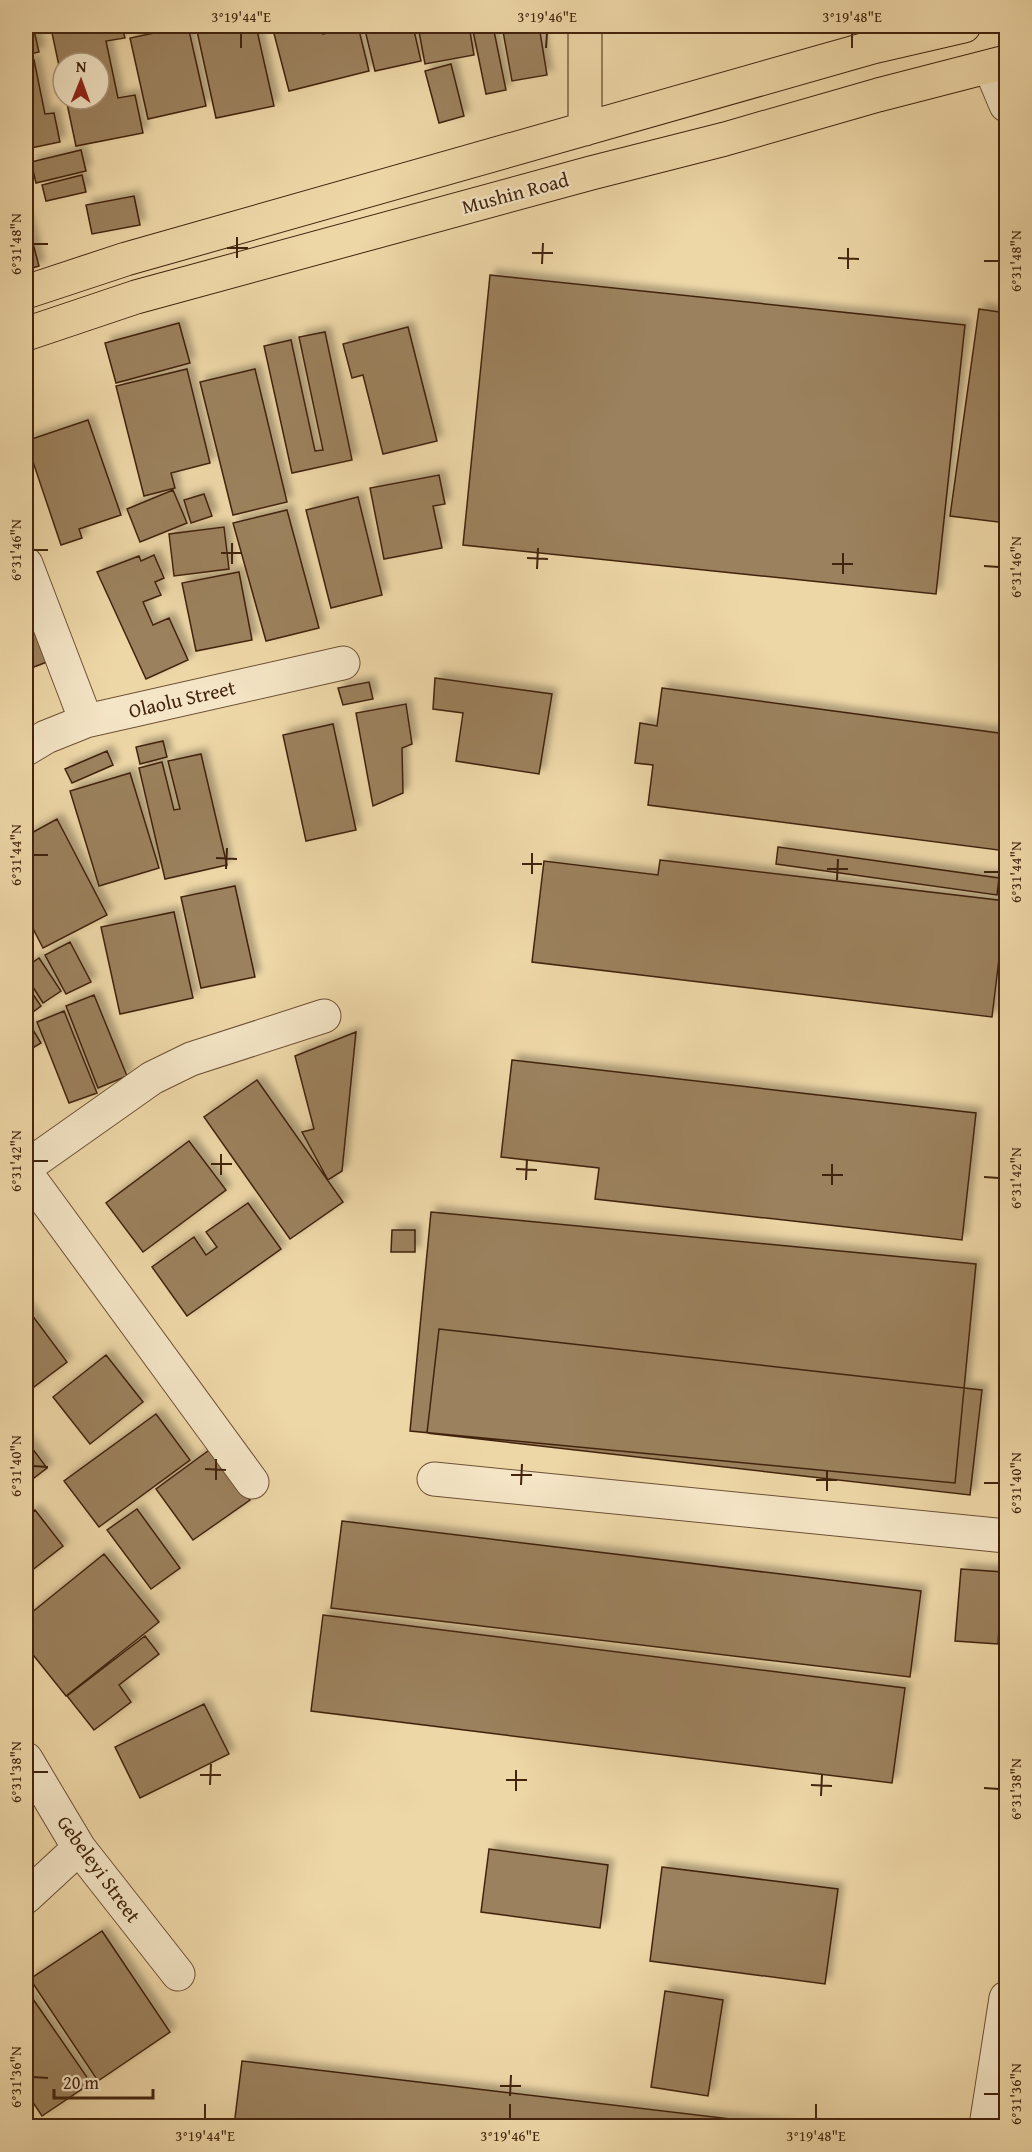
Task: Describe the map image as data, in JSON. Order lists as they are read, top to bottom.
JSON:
{
  "streets": {
    "main road": ["Mushin Road"],
    "street": ["Olaolu Street", "Gebeleyi Street"]
  },
  "scale_bar": "20 m",
  "north": "top",
  "coordinates": [
    "3°19'44\"E",
    "3°19'46\"E",
    "3°19'48\"E",
    "6°31'48\"N",
    "6°31'46\"N",
    "6°31'44\"N",
    "6°31'42\"N",
    "6°31'40\"N",
    "6°31'38\"N",
    "6°31'36\"N"
  ]
}
